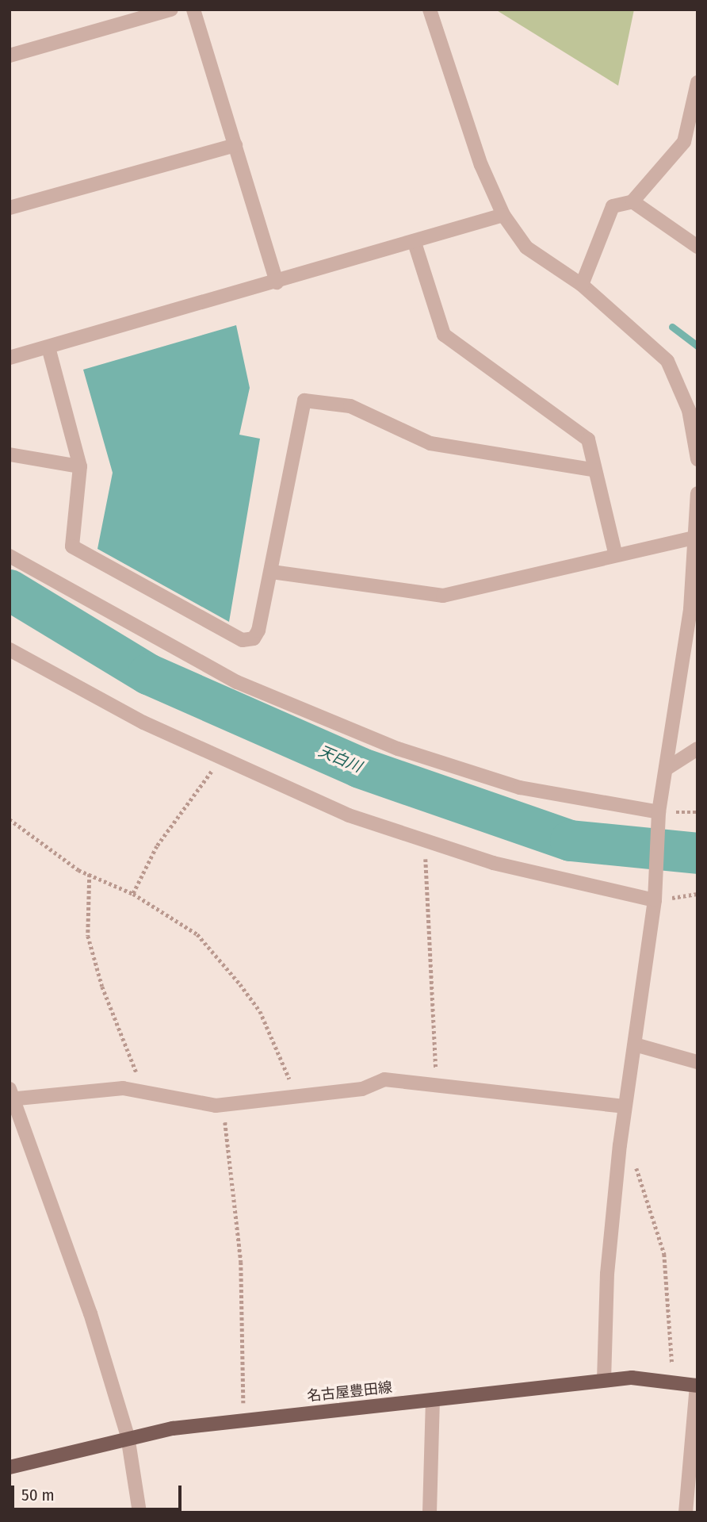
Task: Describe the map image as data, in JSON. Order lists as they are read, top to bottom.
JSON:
{
  "streets": {
    "main road": ["名古屋豊田線"]
  },
  "water": ["天白川"],
  "scale_bar": "50 m"
}
